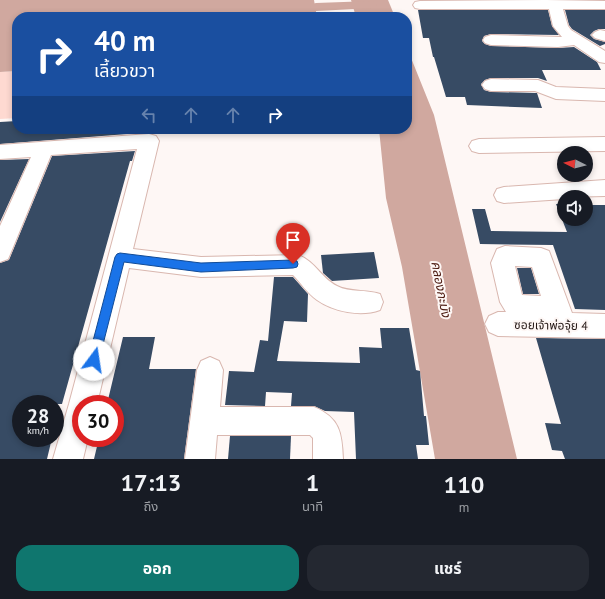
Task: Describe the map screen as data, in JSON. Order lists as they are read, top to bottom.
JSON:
{
  "streets": {
    "street": ["ซอยเจ้าพ่อจุ้ย 4"]
  },
  "water": ["คลองกะมัง"],
  "north": "left",
  "page": {
    "turn": ["40 m", "เลี้ยวขวา"],
    "speed": "28 km/h",
    "limit": "30",
    "eta": [
      "17:13",
      "ถึง",
      "1",
      "นาที",
      "110",
      "m"
    ],
    "buttons": ["ออก", "แชร์"]
  }
}
